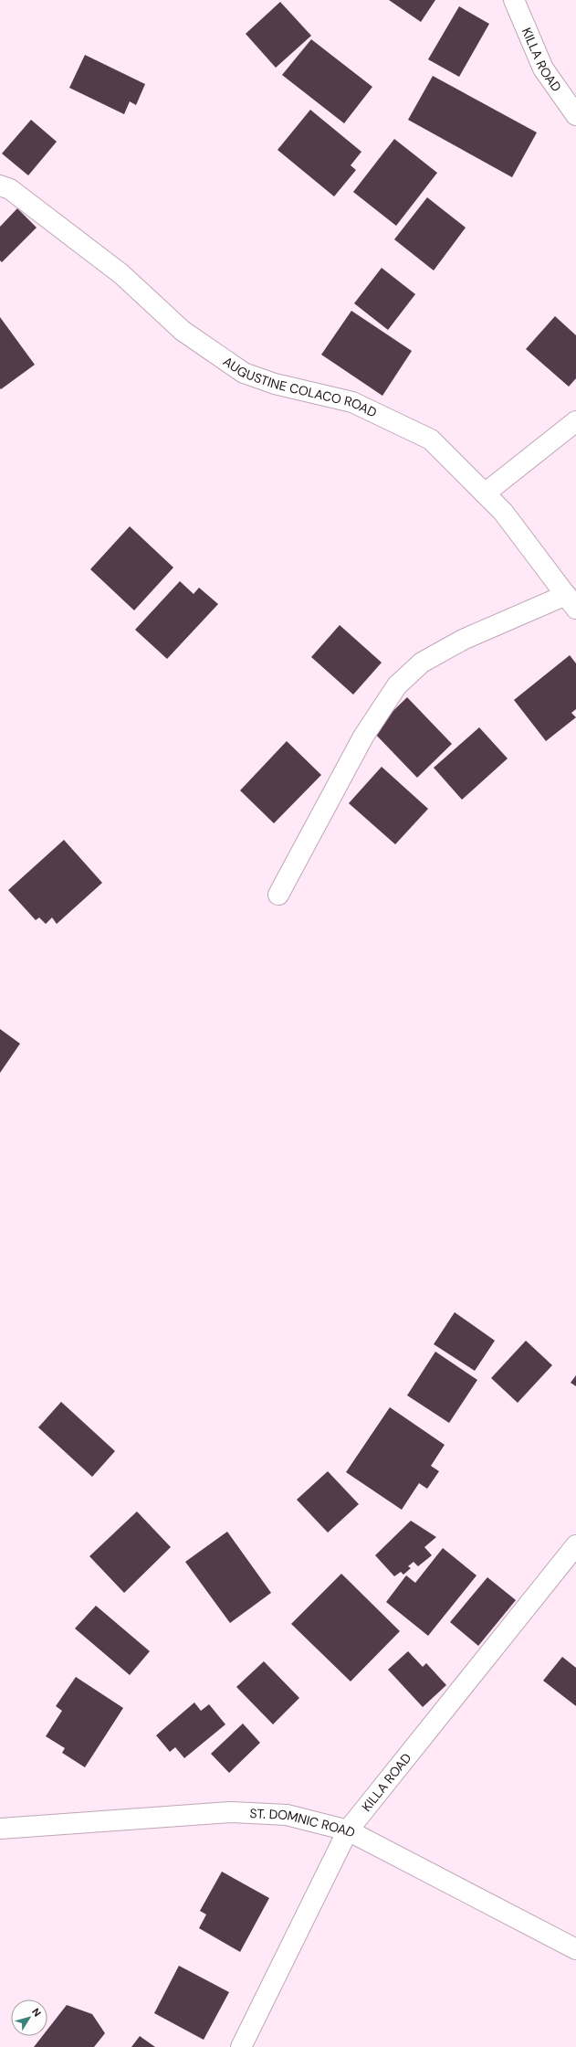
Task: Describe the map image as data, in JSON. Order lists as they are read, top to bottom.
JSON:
{
  "streets": {
    "street": ["KILLA ROAD", "AUGUSTINE COLACO ROAD", "ST. DOMNIC ROAD"]
  },
  "crossings": [
    ["KILLA ROAD", "ST. DOMNIC ROAD"]
  ],
  "north": "top right"
}
